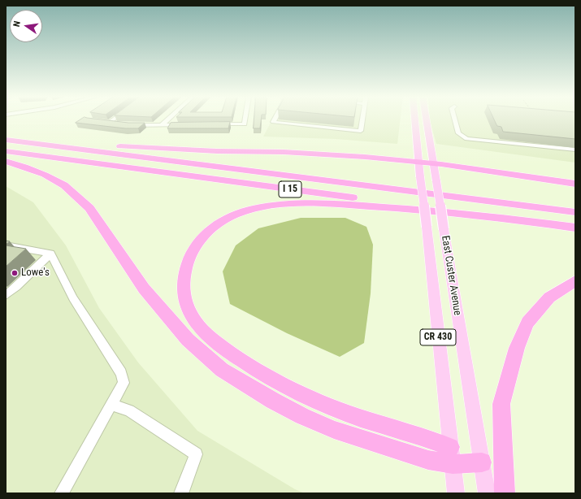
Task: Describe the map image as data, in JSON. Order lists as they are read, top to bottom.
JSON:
{
  "streets": {
    "highway": ["I 15"],
    "main road": ["East Custer Avenue", "CR 430"]
  },
  "places": ["Lowe's"],
  "north": "left"
}
